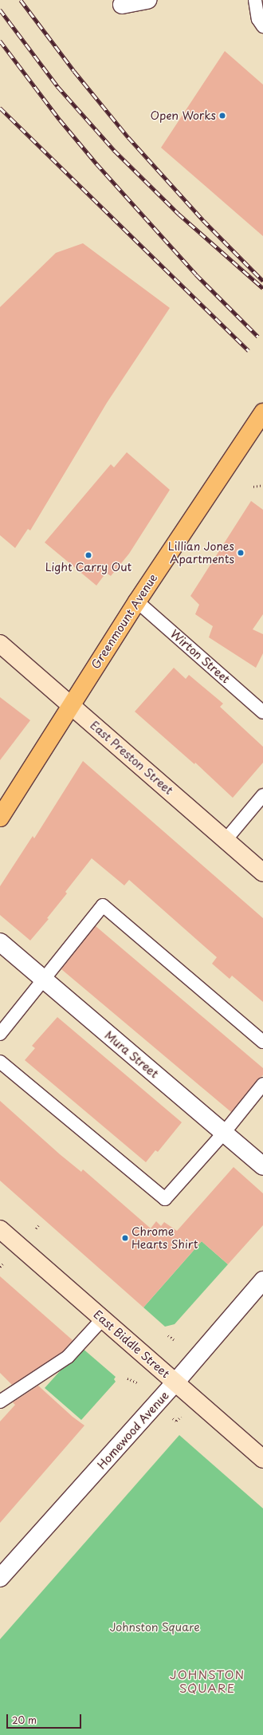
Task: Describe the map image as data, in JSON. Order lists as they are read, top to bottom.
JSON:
{
  "streets": {
    "main road": ["Greenmount Avenue", "East Preston Street", "East Biddle Street"],
    "street": ["Mura Street", "Homewood Avenue"],
    "lane": ["Wirton Street"]
  },
  "crossings": [
    ["Greenmount Avenue", "Wirton Street"],
    ["Greenmount Avenue", "East Preston Street"],
    ["East Biddle Street", "Homewood Avenue"]
  ],
  "districts": ["JOHNSTON SQUARE"],
  "parks": ["Johnston Square"],
  "places": [
    "Open Works",
    "Lillian Jones Apartments",
    "Light Carry Out",
    "Chrome Hearts Shirt"
  ],
  "scale_bar": "20 m"
}
